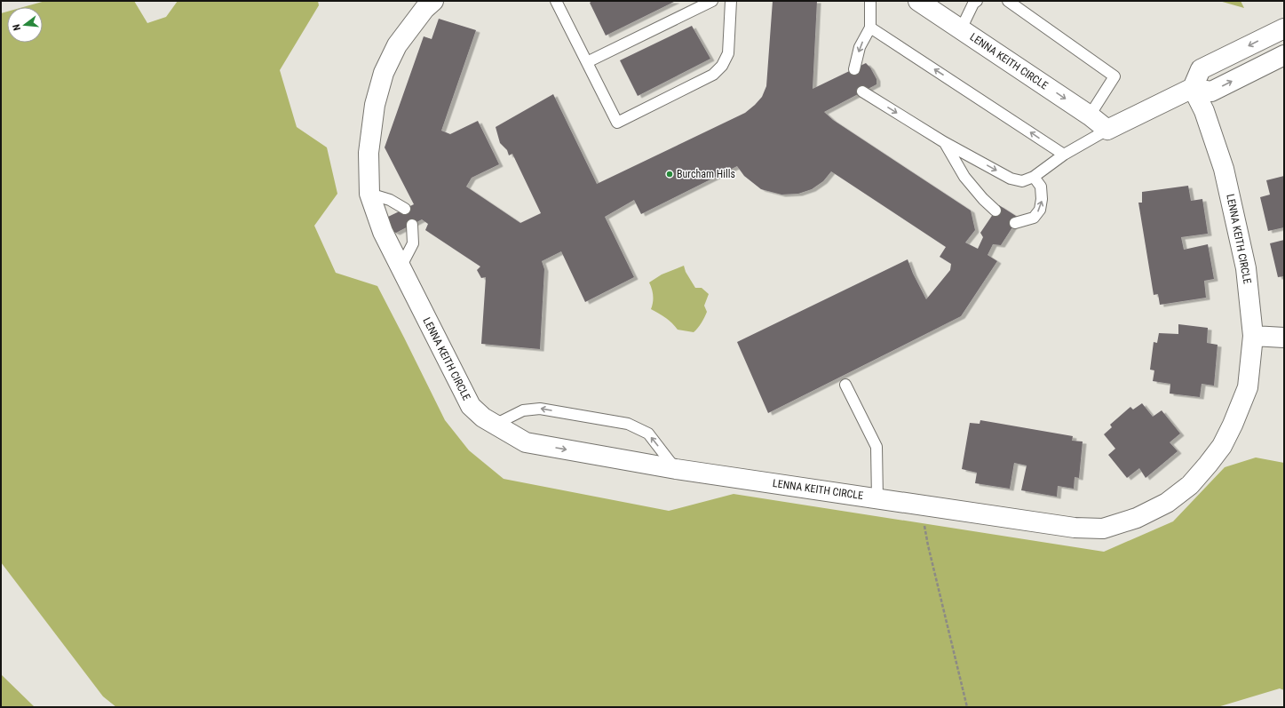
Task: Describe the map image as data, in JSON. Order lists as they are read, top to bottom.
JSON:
{
  "streets": {
    "street": ["LENNA KEITH CIRCLE"]
  },
  "places": ["Burcham Hills"],
  "north": "left"
}
